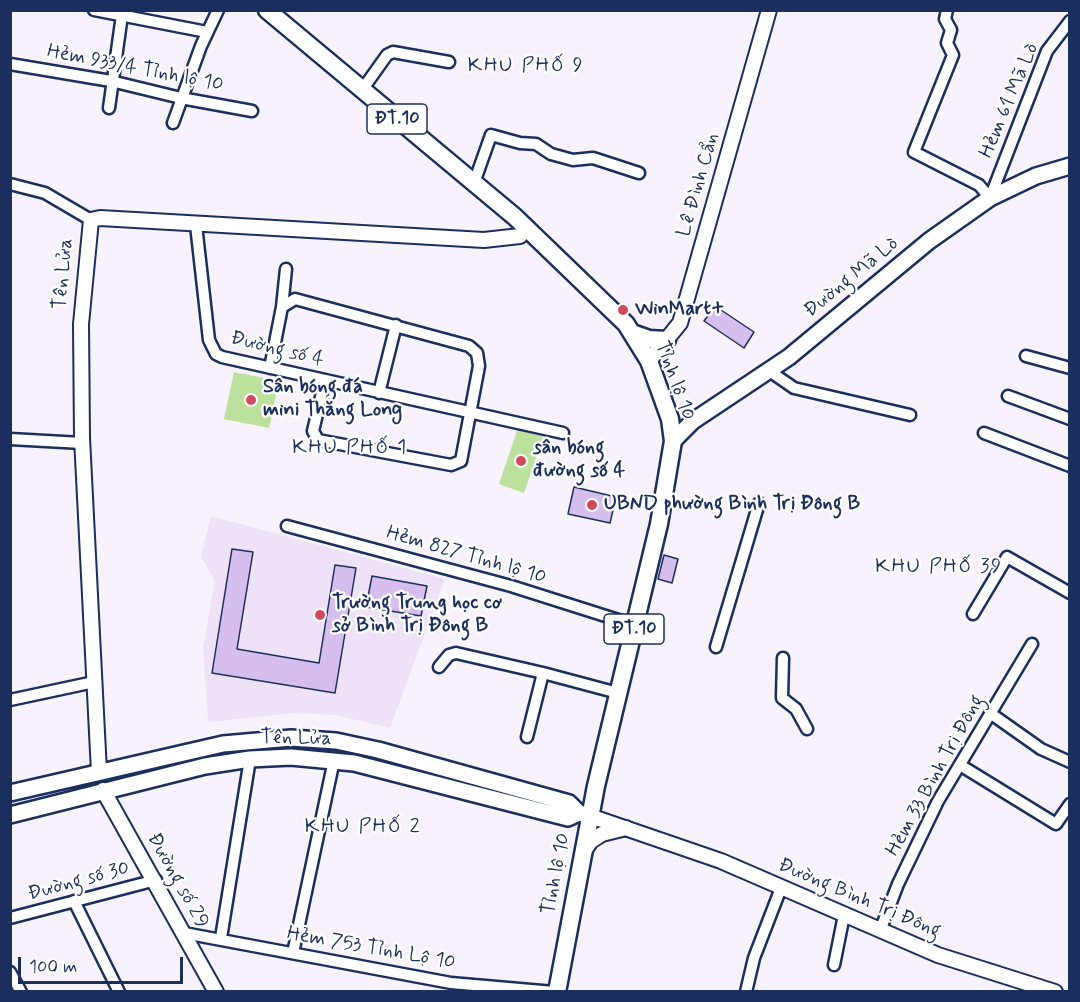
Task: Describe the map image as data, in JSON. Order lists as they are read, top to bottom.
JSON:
{
  "streets": {
    "main road": [
      "ĐT.10",
      "Tên Lửa",
      "Đường Mã Lò",
      "Tỉnh lộ 10"
    ],
    "street": [
      "Hẻm 933/4 Tỉnh lộ 10",
      "Hẻm 61 Mã Lò",
      "Lê Đình Cẩn",
      "Đường số 4",
      "Hẻm 827 Tỉnh lộ 10",
      "Hẻm 33 Bình Trị Đông",
      "Đường số 29",
      "Đường số 30",
      "Đường Bình Trị Đông",
      "Hẻm 753 Tỉnh Lộ 10"
    ]
  },
  "crossings": [
    ["Hẻm 61 Mã Lò", "Đường Mã Lò"],
    ["Lê Đình Cẩn", "Tỉnh lộ 10"],
    ["Tên Lửa", "Đường số 4"],
    ["Tên Lửa", "Tỉnh lộ 10"],
    ["Tên Lửa", "Đường số 29"],
    ["Tên Lửa", "Đường Bình Trị Đông"],
    ["Đường Mã Lò", "Tỉnh lộ 10"],
    ["Tỉnh lộ 10", "Hẻm 827 Tỉnh lộ 10"],
    ["Tỉnh lộ 10", "Đường Bình Trị Đông"],
    ["Tỉnh lộ 10", "Hẻm 753 Tỉnh Lộ 10"],
    ["Hẻm 33 Bình Trị Đông", "Đường Bình Trị Đông"],
    ["Đường số 29", "Đường số 30"],
    ["Đường số 29", "Hẻm 753 Tỉnh Lộ 10"]
  ],
  "districts": [
    "KHU PHỐ 9",
    "KHU PHỐ 1",
    "KHU PHỐ 39",
    "KHU PHỐ 2"
  ],
  "places": [
    "WinMart+",
    "Sân bóng đá mini Thăng Long",
    "sân bóng đường số 4",
    "UBND phường Bình Trị Đông B",
    "Trường Trung học cơ sở Bình Trị Đông B"
  ],
  "scale_bar": "100 m"
}
